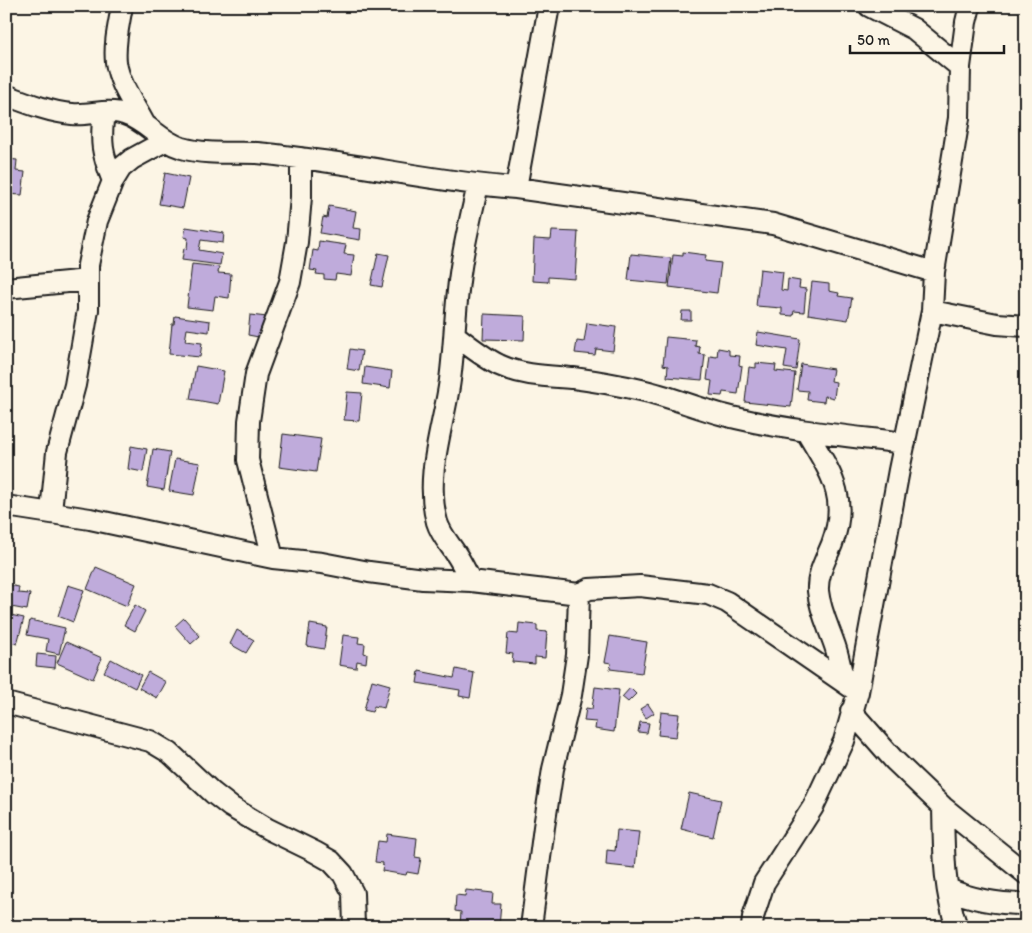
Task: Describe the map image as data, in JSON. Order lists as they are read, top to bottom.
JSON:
{
  "scale_bar": "50 m"
}
